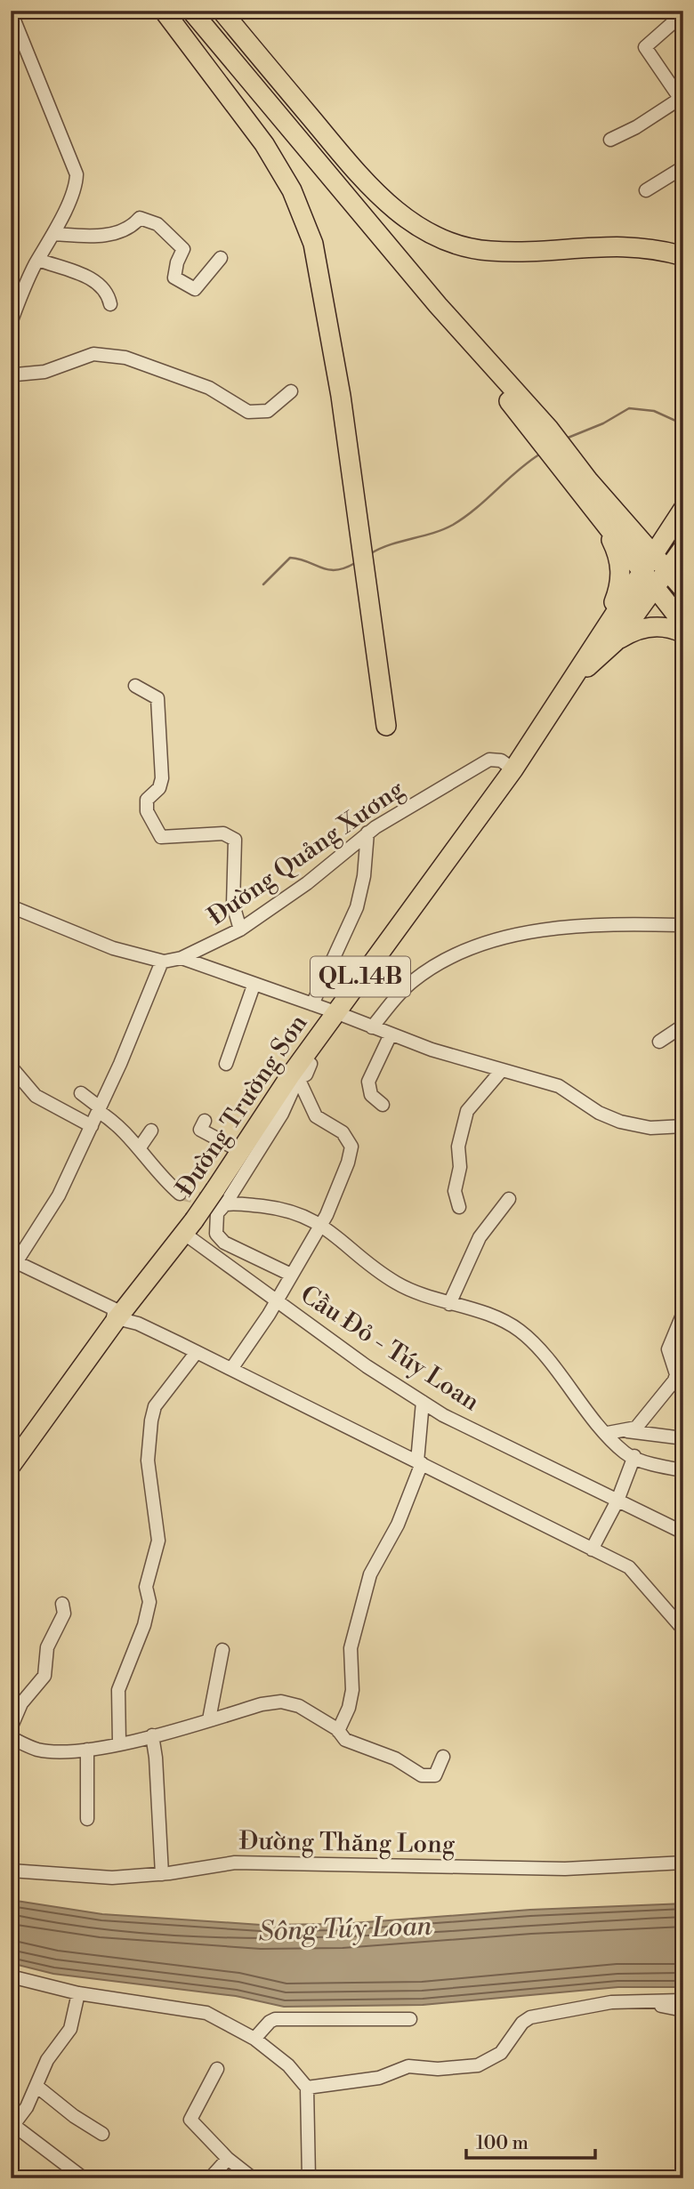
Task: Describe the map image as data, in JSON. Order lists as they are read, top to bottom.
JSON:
{
  "streets": {
    "highway": ["QL.14B", "Đường Trường Sơn"],
    "street": ["Đường Quảng Xương", "Cầu Đỏ - Túy Loan", "Đường Thăng Long"]
  },
  "crossings": [
    ["Đường Quảng Xương", "Đường Trường Sơn"],
    ["Đường Trường Sơn", "Cầu Đỏ - Túy Loan"]
  ],
  "water": ["Sông Túy Loan"],
  "scale_bar": "100 m"
}
